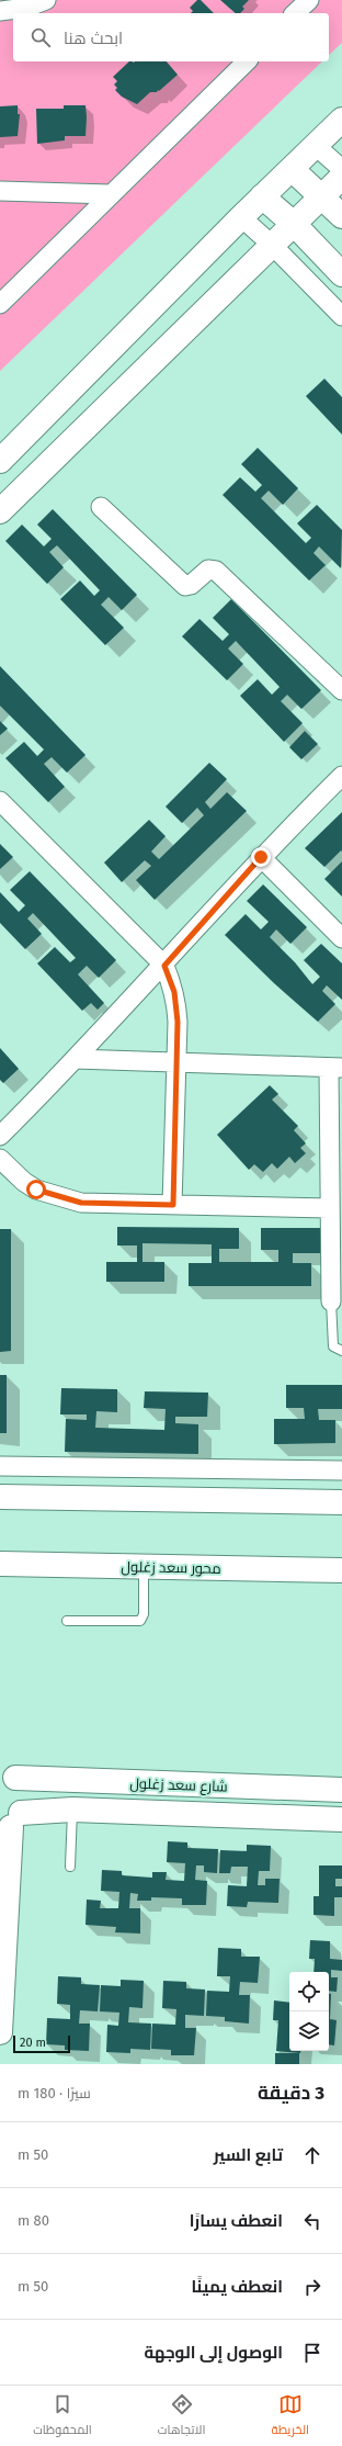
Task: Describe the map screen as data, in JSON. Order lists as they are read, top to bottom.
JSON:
{
  "streets": {
    "street": ["محور سعد زغلول", "شارع سعد زغلول"]
  },
  "scale_bar": "20 m",
  "page": {
    "search": "ابحث هنا",
    "scale": "20 m",
    "heading": ["3 دقيقة", "سيرًا · 180 m"],
    "list": [
      ["تابع السير", "50 m"],
      ["انعطف يسارًا", "80 m"],
      ["انعطف يمينًا", "50 m"],
      "الوصول إلى الوجهة"
    ],
    "nav": ["الخريطة", "الاتجاهات", "المحفوظات"]
  }
}
